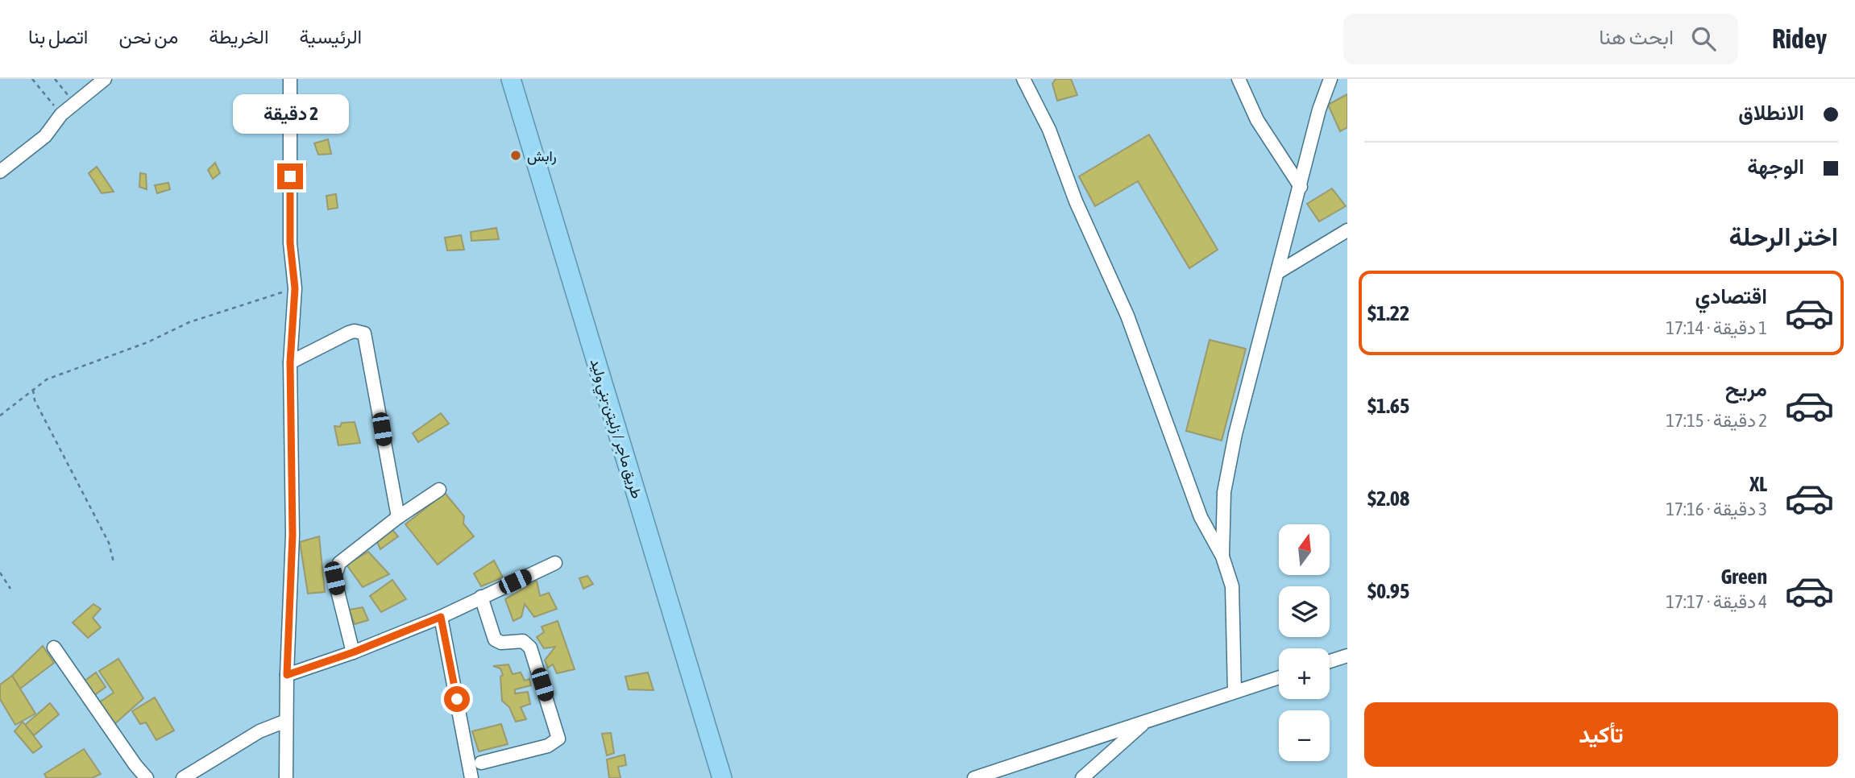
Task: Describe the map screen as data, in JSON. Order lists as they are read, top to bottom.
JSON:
{
  "streets": {
    "highway": ["طريق ماجر / زليتن-بني وليد"]
  },
  "places": ["رابش"],
  "north": "top",
  "page": {
    "header": "Ridey",
    "search": "ابحث هنا",
    "nav": [
      "الرئيسية",
      "الخريطة",
      "من نحن",
      "اتصل بنا"
    ],
    "banner": ["الانطلاق", "الوجهة"],
    "bubble": "2 دقيقة",
    "heading": "اختر الرحلة",
    "list": [
      {
        "name": "اقتصادي",
        "note": "1 دقيقة · 17:14",
        "value": "$1.22"
      },
      {
        "name": "مريح",
        "note": "2 دقيقة · 17:15",
        "value": "$1.65"
      },
      {
        "name": "XL",
        "note": "3 دقيقة · 17:16",
        "value": "$2.08"
      },
      {
        "name": "Green",
        "note": "4 دقيقة · 17:17",
        "value": "$0.95"
      }
    ],
    "map_buttons": ["+", "−"],
    "buttons": "تأكيد"
  }
}
